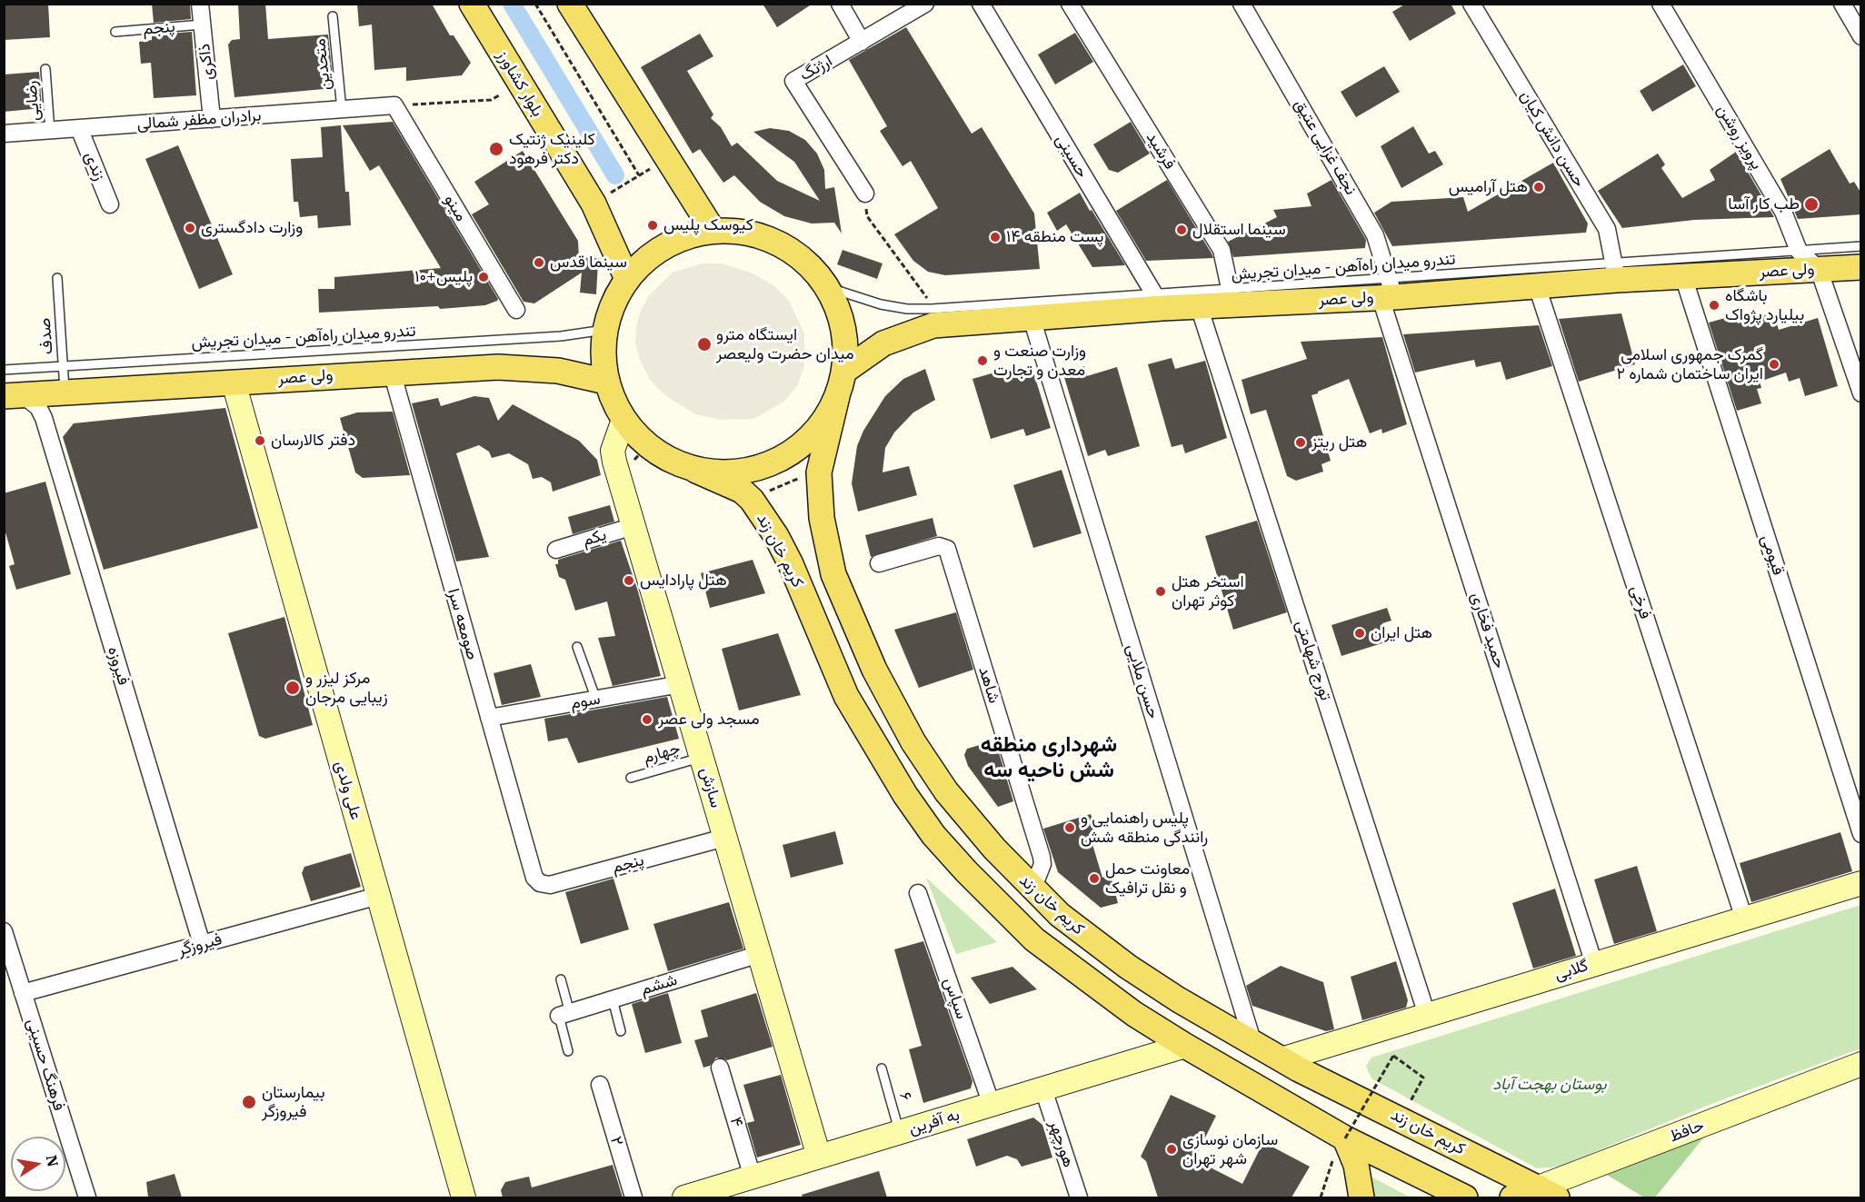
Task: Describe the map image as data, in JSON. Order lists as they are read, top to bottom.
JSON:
{
  "streets": {
    "main road": [
      "بلوار کشاورز",
      "ولی عصر",
      "کریم خان زند",
      "حافظ"
    ],
    "street": [
      "پنجم",
      "ذاکری",
      "ارژنگ",
      "برادران مظفر شمالی",
      "پرویز روشن",
      "حسن دانش کیان",
      "نجف غزایی عتیق",
      "فرشید",
      "حسینی",
      "زندی",
      "مینو",
      "یکم",
      "قیومی",
      "فرخی",
      "صومعه سرا",
      "حمید فخاری",
      "تورج شهامتی",
      "فیروزه",
      "حسن ملایی",
      "شاهد",
      "سوم",
      "سازش",
      "علی ولدی",
      "فیروزگر",
      "گلابی",
      "ششم",
      "سپاس",
      "فرهنگ حسینی",
      "۴",
      "به آفرین",
      "۲",
      "هورچهر"
    ],
    "lane": [
      "متحدین",
      "رضایی",
      "تندرو میدان راه‌آهن - میدان تجریش",
      "صدف",
      "چهارم",
      "۶"
    ]
  },
  "crossings": [
    ["پنجم", "ذاکری"],
    ["پنجم", "صومعه سرا"],
    ["پنجم", "سازش"],
    ["ذاکری", "برادران مظفر شمالی"],
    ["متحدین", "برادران مظفر شمالی"],
    ["رضایی", "برادران مظفر شمالی"],
    ["برادران مظفر شمالی", "زندی"],
    ["برادران مظفر شمالی", "مینو"],
    ["پرویز روشن", "تندرو میدان راه‌آهن - میدان تجریش"],
    ["پرویز روشن", "ولی عصر"],
    ["حسن دانش کیان", "تندرو میدان راه‌آهن - میدان تجریش"],
    ["حسن دانش کیان", "ولی عصر"],
    ["نجف غزایی عتیق", "تندرو میدان راه‌آهن - میدان تجریش"],
    ["نجف غزایی عتیق", "ولی عصر"],
    ["نجف غزایی عتیق", "حمید فخاری"],
    ["فرشید", "تندرو میدان راه‌آهن - میدان تجریش"],
    ["فرشید", "ولی عصر"],
    ["حسینی", "تندرو میدان راه‌آهن - میدان تجریش"],
    ["حسینی", "ولی عصر"],
    ["تندرو میدان راه‌آهن - میدان تجریش", "ولی عصر"],
    ["تندرو میدان راه‌آهن - میدان تجریش", "صدف"],
    ["تندرو میدان راه‌آهن - میدان تجریش", "حمید فخاری"],
    ["ولی عصر", "صدف"],
    ["ولی عصر", "کریم خان زند"],
    ["ولی عصر", "قیومی"],
    ["ولی عصر", "فرخی"],
    ["ولی عصر", "صومعه سرا"],
    ["ولی عصر", "حمید فخاری"],
    ["ولی عصر", "تورج شهامتی"],
    ["ولی عصر", "فیروزه"],
    ["ولی عصر", "حسن ملایی"],
    ["ولی عصر", "علی ولدی"],
    ["یکم", "سازش"],
    ["کریم خان زند", "حسن ملایی"],
    ["کریم خان زند", "شاهد"],
    ["کریم خان زند", "گلابی"],
    ["کریم خان زند", "به آفرین"],
    ["کریم خان زند", "حافظ"],
    ["فرخی", "گلابی"],
    ["صومعه سرا", "سوم"],
    ["حمید فخاری", "گلابی"],
    ["تورج شهامتی", "گلابی"],
    ["فیروزه", "فیروزگر"],
    ["سوم", "سازش"],
    ["چهارم", "سازش"],
    ["سازش", "ششم"],
    ["سازش", "به آفرین"],
    ["علی ولدی", "فیروزگر"],
    ["فیروزگر", "فرهنگ حسینی"],
    ["سپاس", "به آفرین"],
    ["۶", "به آفرین"],
    ["۴", "به آفرین"],
    ["به آفرین", "هورچهر"]
  ],
  "districts": ["شهرداری منطقه شش ناحیه سه"],
  "parks": ["بوستان بهجت آباد"],
  "places": [
    "کلینیک ژنتیک دکتر فرهود",
    "هتل آرامیس",
    "طب کار آسا",
    "کیوسک پلیس",
    "وزارت دادگستری",
    "سینما استقلال",
    "پست منطقه ۱۴",
    "سینما قدس",
    "پلیس+۱۰",
    "باشگاه بیلیارد پژواک",
    "ایستگاه مترو میدان حضرت ولیعصر",
    "وزارت صنعت و معدن و تجارت",
    "گمرک جمهوری اسلامی ایران ساختمان شماره ۲",
    "دفتر کالارسان",
    "هتل ریتز",
    "هتل پارادایس",
    "استخر هتل کوثر تهران",
    "هتل ايران",
    "مرکز لیزر و زیبایی مرجان",
    "مسجد ولی عصر",
    "پلیس راهنمایی و رانندگی منطقه شش",
    "معاونت حمل و نقل ترافیک",
    "بیمارستان فیروزگر",
    "سازمان نوسازی شهر تهران"
  ],
  "north": "right"
}
